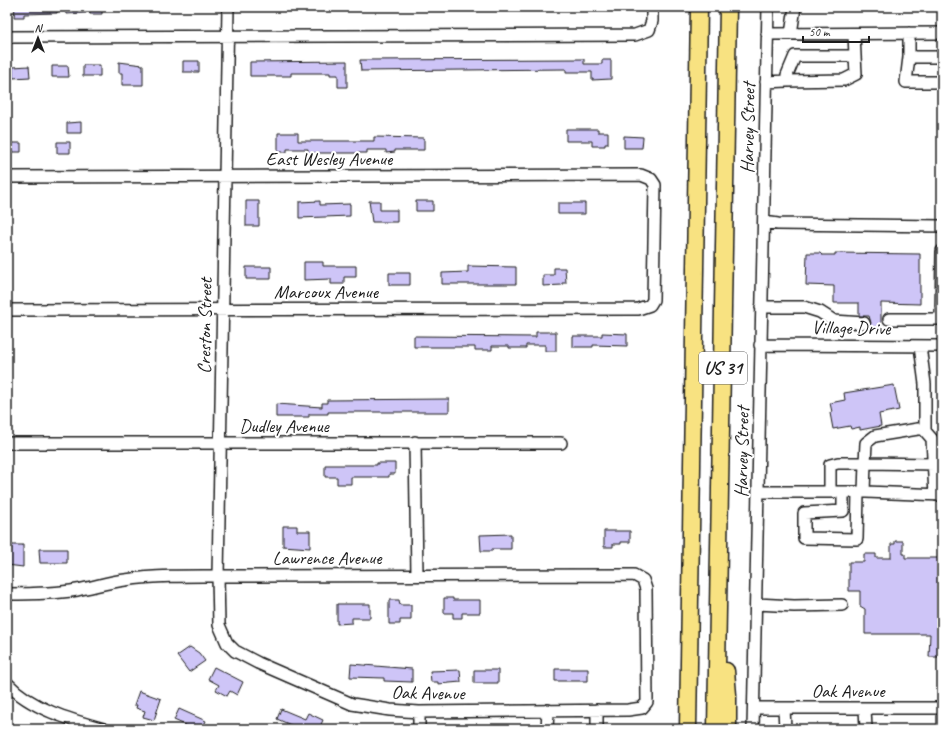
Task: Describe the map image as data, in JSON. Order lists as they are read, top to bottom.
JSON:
{
  "streets": {
    "highway": ["US 31"],
    "street": [
      "Harvey Street",
      "East Wesley Avenue",
      "Marcoux Avenue",
      "Creston Street",
      "Village Drive",
      "Dudley Avenue",
      "Lawrence Avenue",
      "Oak Avenue"
    ]
  },
  "crossings": [
    ["Harvey Street", "Village Drive"],
    ["Harvey Street", "Oak Avenue"],
    ["East Wesley Avenue", "Marcoux Avenue"],
    ["East Wesley Avenue", "Creston Street"],
    ["Marcoux Avenue", "Creston Street"],
    ["Creston Street", "Dudley Avenue"],
    ["Creston Street", "Lawrence Avenue"],
    ["Creston Street", "Oak Avenue"],
    ["Lawrence Avenue", "Oak Avenue"]
  ],
  "scale_bar": "50 m",
  "north": "top"
}
